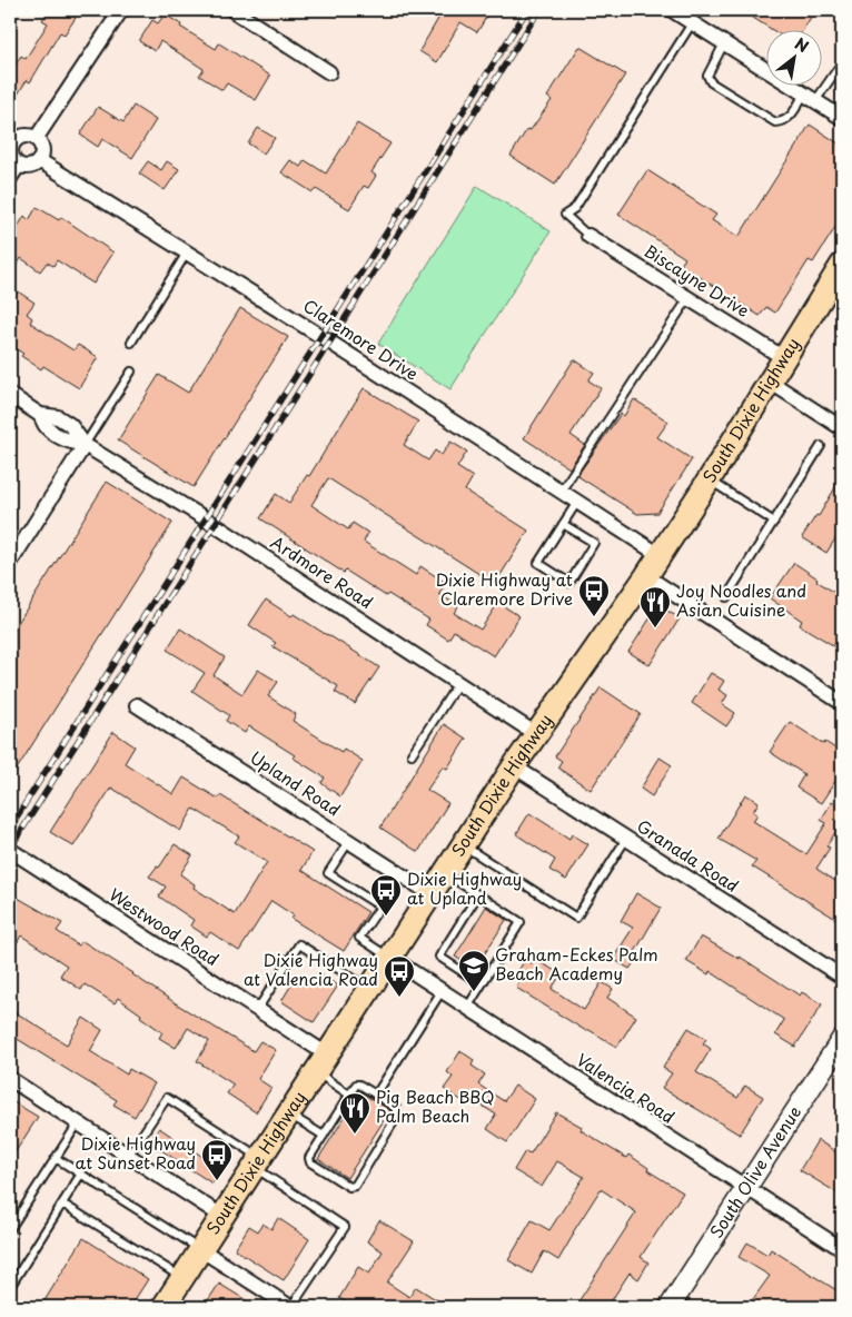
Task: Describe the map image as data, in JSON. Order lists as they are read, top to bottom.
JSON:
{
  "streets": {
    "main road": ["South Dixie Highway"],
    "street": [
      "Biscayne Drive",
      "Claremore Drive",
      "Ardmore Road",
      "Upland Road",
      "Granada Road",
      "Westwood Road",
      "Valencia Road",
      "South Olive Avenue"
    ]
  },
  "crossings": [
    ["Biscayne Drive", "South Dixie Highway"],
    ["Claremore Drive", "South Dixie Highway"],
    ["South Dixie Highway", "Ardmore Road"],
    ["South Dixie Highway", "Upland Road"],
    ["South Dixie Highway", "Granada Road"],
    ["South Dixie Highway", "Westwood Road"],
    ["South Dixie Highway", "Valencia Road"],
    ["Valencia Road", "South Olive Avenue"]
  ],
  "places": {
    "bus stop": [
      "Dixie Highway at Claremore Drive",
      "Dixie Highway at Upland",
      "Dixie Highway at Valencia Road",
      "Dixie Highway at Sunset Road"
    ],
    "restaurant": ["Joy Noodles and Asian Cuisine", "Pig Beach BBQ Palm Beach"],
    "school or university": ["Graham-Eckes Palm Beach Academy"]
  },
  "north": "top right"
}
